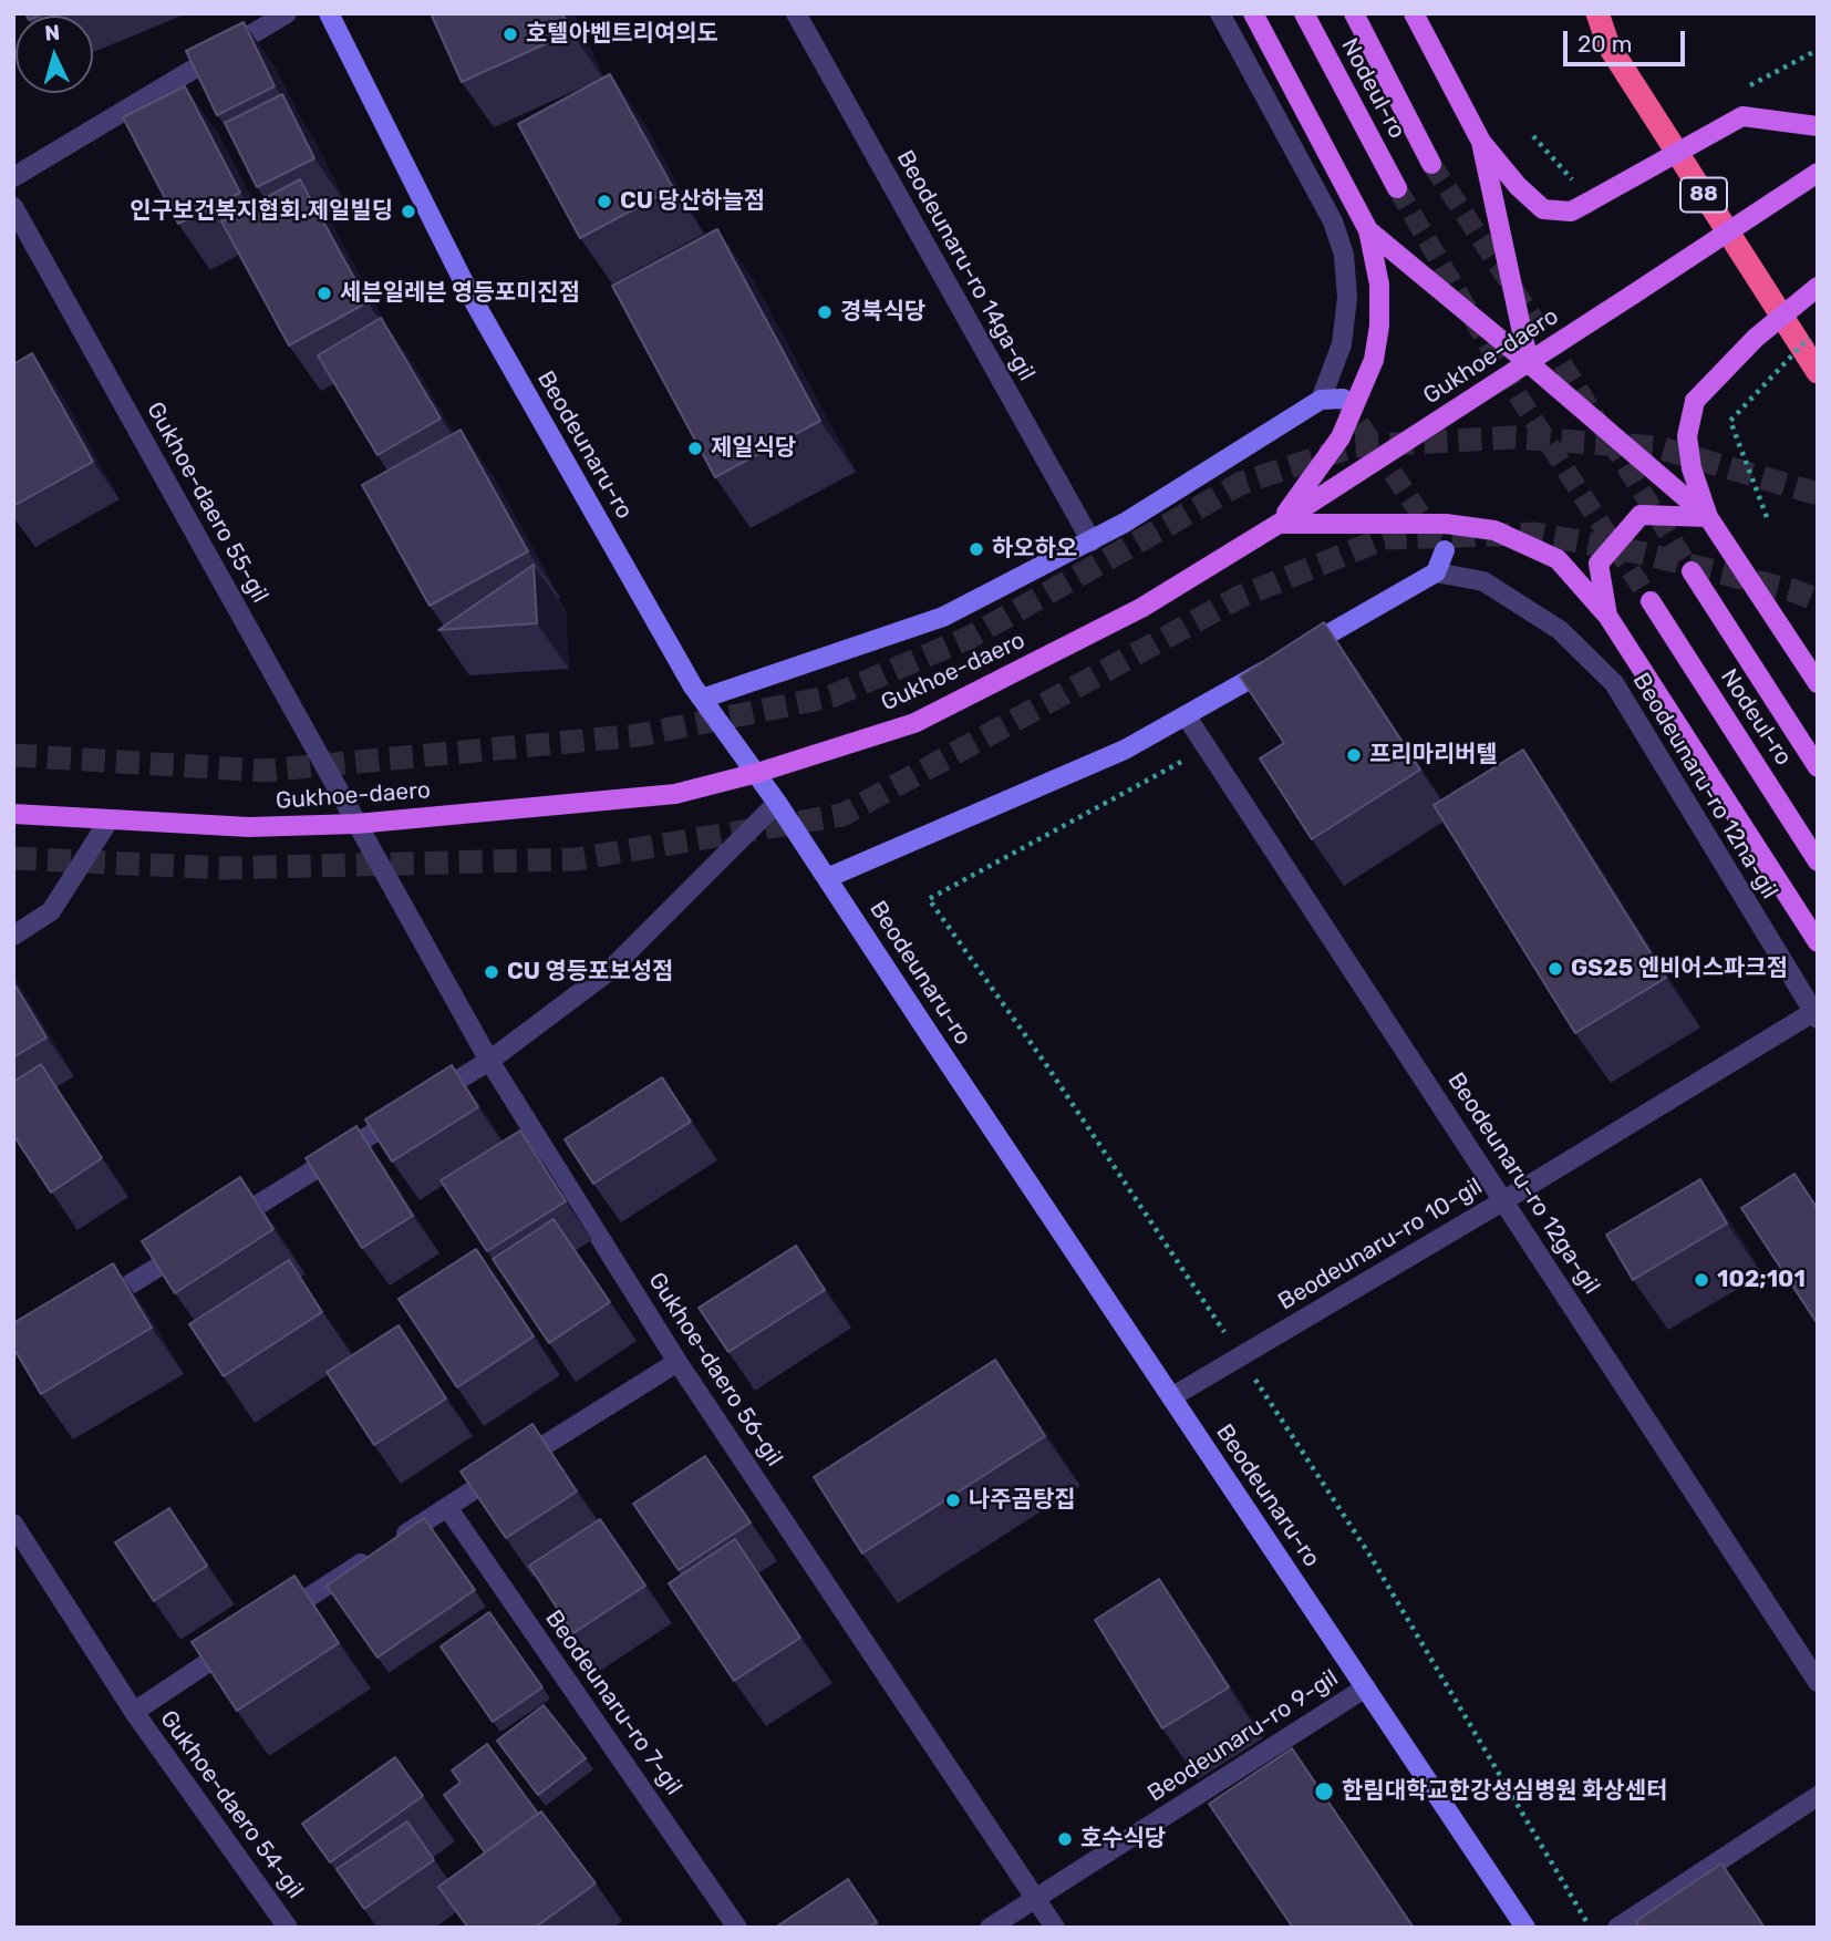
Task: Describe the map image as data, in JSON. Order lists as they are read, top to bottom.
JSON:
{
  "streets": {
    "highway": ["88"],
    "main road": ["Nodeul-ro", "Gukhoe-daero", "Beodeunaru-ro"],
    "street": [
      "Beodeunaru-ro 14ga-gil",
      "Gukhoe-daero 55-gil",
      "Beodeunaru-ro 12na-gil",
      "Beodeunaru-ro 12ga-gil",
      "Beodeunaru-ro 10-gil",
      "Gukhoe-daero 56-gil",
      "Beodeunaru-ro 7-gil",
      "Beodeunaru-ro 9-gil",
      "Gukhoe-daero 54-gil"
    ]
  },
  "crossings": [
    ["Gukhoe-daero", "Beodeunaru-ro"],
    ["Gukhoe-daero", "Gukhoe-daero 55-gil"],
    ["Gukhoe-daero", "Gukhoe-daero 56-gil"],
    ["Beodeunaru-ro", "Beodeunaru-ro 10-gil"],
    ["Beodeunaru-ro", "Beodeunaru-ro 9-gil"],
    ["Gukhoe-daero 55-gil", "Gukhoe-daero 56-gil"],
    ["Beodeunaru-ro 12na-gil", "Beodeunaru-ro 10-gil"],
    ["Beodeunaru-ro 12ga-gil", "Beodeunaru-ro 10-gil"],
    ["Gukhoe-daero 56-gil", "Beodeunaru-ro 9-gil"]
  ],
  "places": [
    "호텔아벤트리여의도",
    "CU 당산하늘점",
    "인구보건복지협회.제일빌딩",
    "세븐일레븐 영등포미진점",
    "경북식당",
    "제일식당",
    "하오하오",
    "프리마리버텔",
    "GS25 엔비어스파크점",
    "CU 영등포보성점",
    "102;101",
    "나주곰탕집",
    "한림대학교한강성심병원 화상센터",
    "호수식당"
  ],
  "scale_bar": "20 m",
  "north": "top"
}
